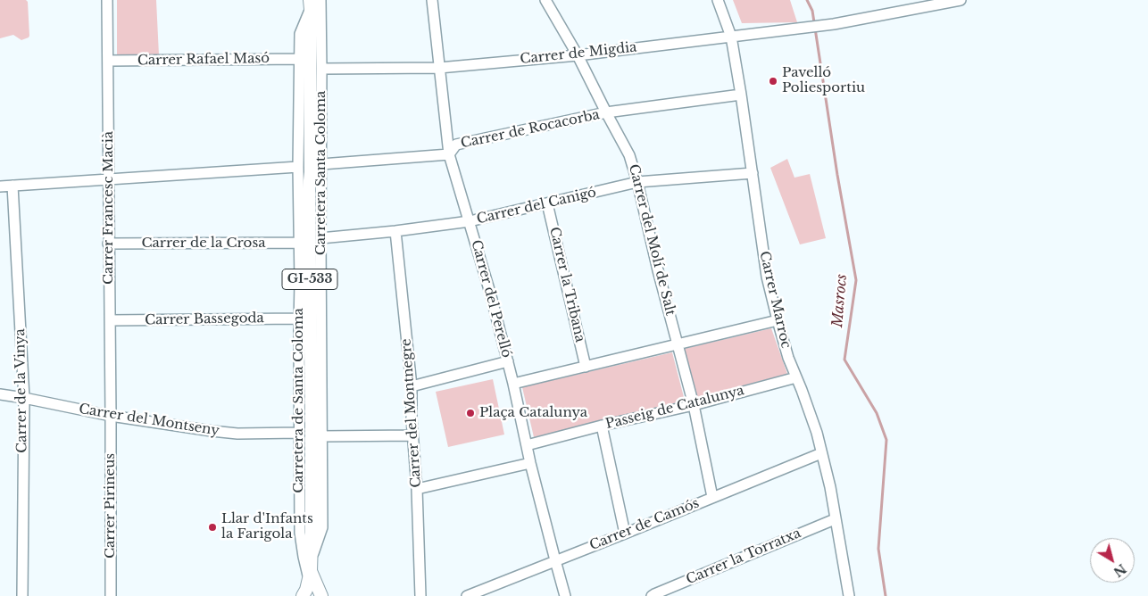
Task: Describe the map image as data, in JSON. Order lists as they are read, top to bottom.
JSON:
{
  "streets": {
    "main road": ["Carretera Santa Coloma", "GI-533"],
    "street": [
      "Carrer de Migdia",
      "Carrer Rafael Masó",
      "Carrer de Rocacorba",
      "Carrer del Canigó",
      "Carrer Francesc Macià",
      "Carrer del Molí de Salt",
      "Carrer de la Crosa",
      "Carrer la Tribana",
      "Carrer del Perelló",
      "Carrer Marroc",
      "Carrer Bassegoda",
      "Carrer de la Vinya",
      "Carretera de Santa Coloma",
      "Passeig de Catalunya",
      "Carrer del Montnegre",
      "Carrer del Montseny",
      "Carrer Pirineus",
      "Carrer de Camós",
      "Carrer la Torratxa"
    ]
  },
  "crossings": [
    ["Carrer de Migdia", "Carretera Santa Coloma"],
    ["Carrer de Migdia", "Carrer del Molí de Salt"],
    ["Carrer de Migdia", "Carrer del Perelló"],
    ["Carrer de Migdia", "Carrer Marroc"],
    ["Carrer Rafael Masó", "Carrer Francesc Macià"],
    ["Carrer Rafael Masó", "Carretera de Santa Coloma"],
    ["Carrer de Rocacorba", "Carretera Santa Coloma"],
    ["Carrer de Rocacorba", "Carrer del Molí de Salt"],
    ["Carrer de Rocacorba", "Carrer del Perelló"],
    ["Carrer de Rocacorba", "Carrer Marroc"],
    ["Carretera Santa Coloma", "Carrer del Canigó"],
    ["Carretera Santa Coloma", "GI-533"],
    ["Carretera Santa Coloma", "Carretera de Santa Coloma"],
    ["Carrer del Canigó", "Carrer del Molí de Salt"],
    ["Carrer del Canigó", "Carrer la Tribana"],
    ["Carrer del Canigó", "Carrer del Perelló"],
    ["Carrer del Canigó", "Carrer Marroc"],
    ["Carrer del Canigó", "Carrer del Montnegre"],
    ["Carrer Francesc Macià", "Carrer de la Crosa"],
    ["Carrer Francesc Macià", "Carrer Bassegoda"],
    ["Carrer Francesc Macià", "Carrer del Montseny"],
    ["Carrer Francesc Macià", "Carrer Pirineus"],
    ["Carrer del Molí de Salt", "Passeig de Catalunya"],
    ["Carrer del Molí de Salt", "Carrer de Camós"],
    ["Carrer de la Crosa", "Carretera de Santa Coloma"],
    ["GI-533", "Carretera de Santa Coloma"],
    ["Carrer del Perelló", "Passeig de Catalunya"],
    ["Carrer del Perelló", "Carrer de Camós"],
    ["Carrer Marroc", "Passeig de Catalunya"],
    ["Carrer Marroc", "Carrer de Camós"],
    ["Carrer Marroc", "Carrer la Torratxa"],
    ["Carrer Bassegoda", "Carretera de Santa Coloma"],
    ["Carrer de la Vinya", "Carrer del Montseny"],
    ["Carretera de Santa Coloma", "Carrer del Montseny"],
    ["Carrer del Montseny", "Carrer Pirineus"]
  ],
  "water": ["Masrocs"],
  "places": ["Pavelló Poliesportiu", "Plaça Catalunya", "Llar d'Infants la Farigola"],
  "north": "bottom right"
}
